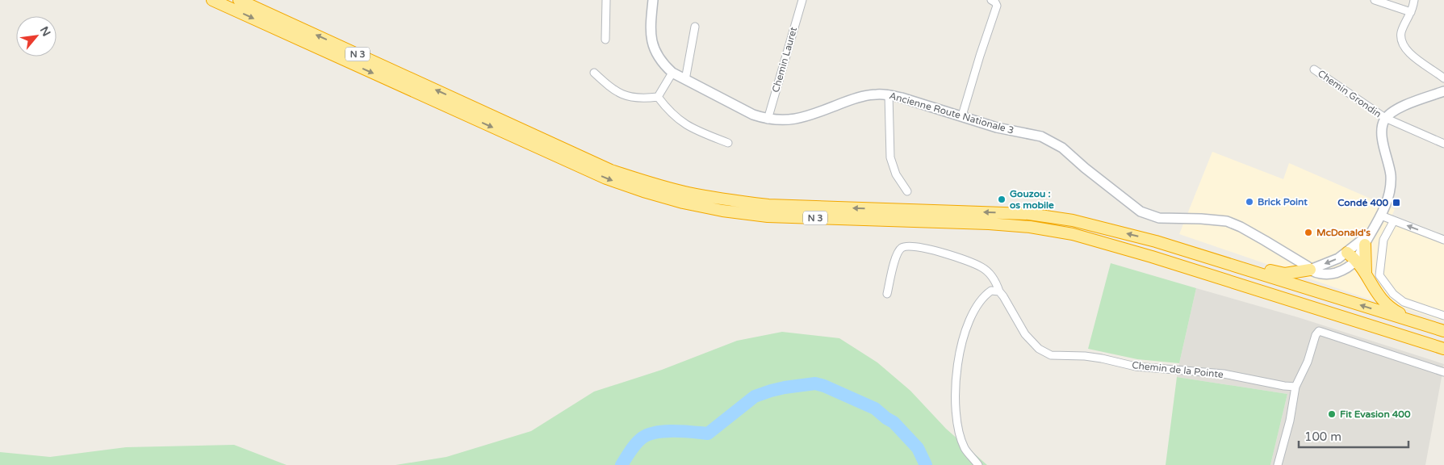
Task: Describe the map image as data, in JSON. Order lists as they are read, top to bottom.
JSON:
{
  "streets": {
    "highway": ["N 3"],
    "main road": ["Ancienne Route Nationale 3"],
    "street": ["Chemin Lauret", "Chemin Grondin", "Chemin de la Pointe"]
  },
  "crossings": [
    ["Chemin Lauret", "Ancienne Route Nationale 3"],
    ["Chemin Grondin", "Ancienne Route Nationale 3"]
  ],
  "places": {
    "other": [
      "Gouzou : os mobile",
      "Brick Point",
      "McDonald's",
      "Fit Evasion 400"
    ],
    "transit": ["Condé 400"]
  },
  "scale_bar": "100 m",
  "north": "top right"
}
